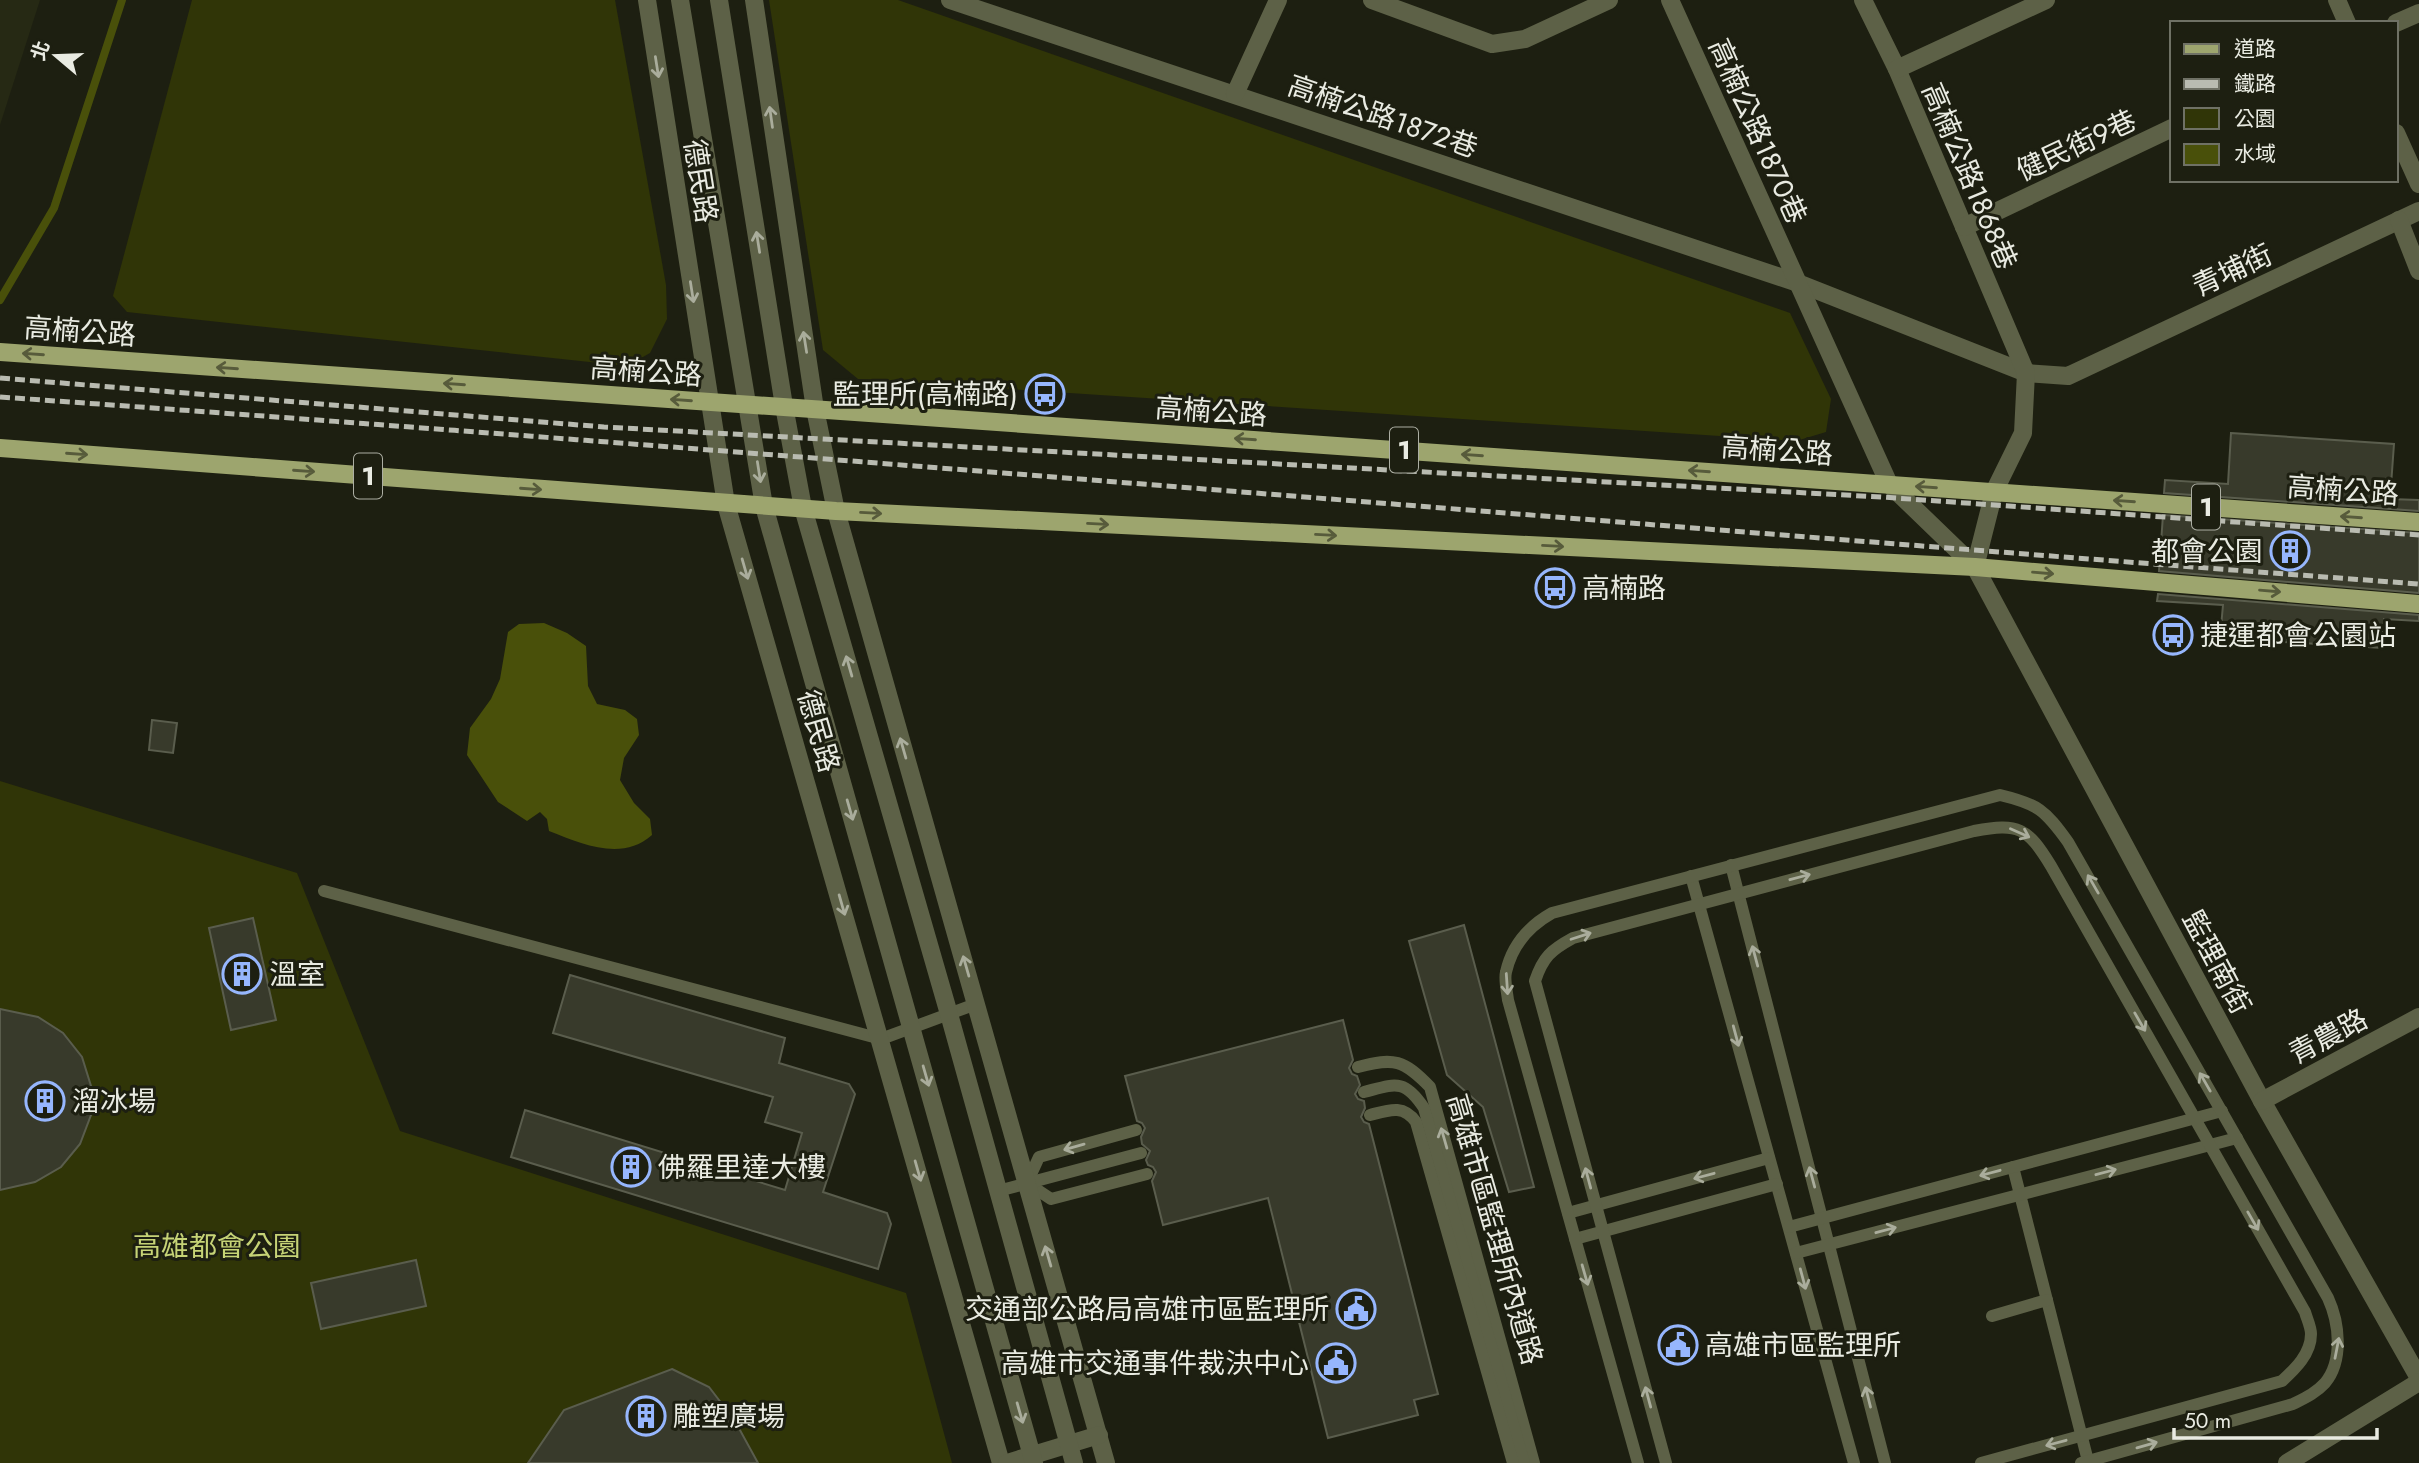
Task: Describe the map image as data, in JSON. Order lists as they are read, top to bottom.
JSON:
{
  "streets": {
    "main road": ["高楠公路", "1"],
    "street": [
      "高楠公路1872巷",
      "高楠公路1870巷",
      "健民街9巷",
      "高楠公路1868巷",
      "德民路",
      "青埔街",
      "監理南街",
      "青農路"
    ],
    "lane": ["高雄市區監理所內道路"]
  },
  "crossings": [
    ["高楠公路1872巷", "高楠公路1870巷"],
    ["高楠公路1872巷", "高楠公路1868巷"],
    ["高楠公路1872巷", "青埔街"],
    ["高楠公路1870巷", "高楠公路"],
    ["高楠公路1870巷", "監理南街"],
    ["健民街9巷", "高楠公路1868巷"],
    ["德民路", "高楠公路"],
    ["德民路", "1"],
    ["高楠公路", "監理南街"],
    ["1", "監理南街"],
    ["監理南街", "青農路"]
  ],
  "parks": ["高雄都會公園"],
  "places": {
    "bus stop": ["監理所(高楠路)", "高楠路", "捷運都會公園站"],
    "building": [
      "都會公園",
      "溫室",
      "溜冰場",
      "佛羅里達大樓",
      "雕塑廣場"
    ],
    "public building": ["交通部公路局高雄市區監理所", "高雄市區監理所", "高雄市交通事件裁決中心"]
  },
  "legend": [
    "道路",
    "鐵路",
    "公園",
    "水域"
  ],
  "scale_bar": "50 m",
  "north": "left"
}
